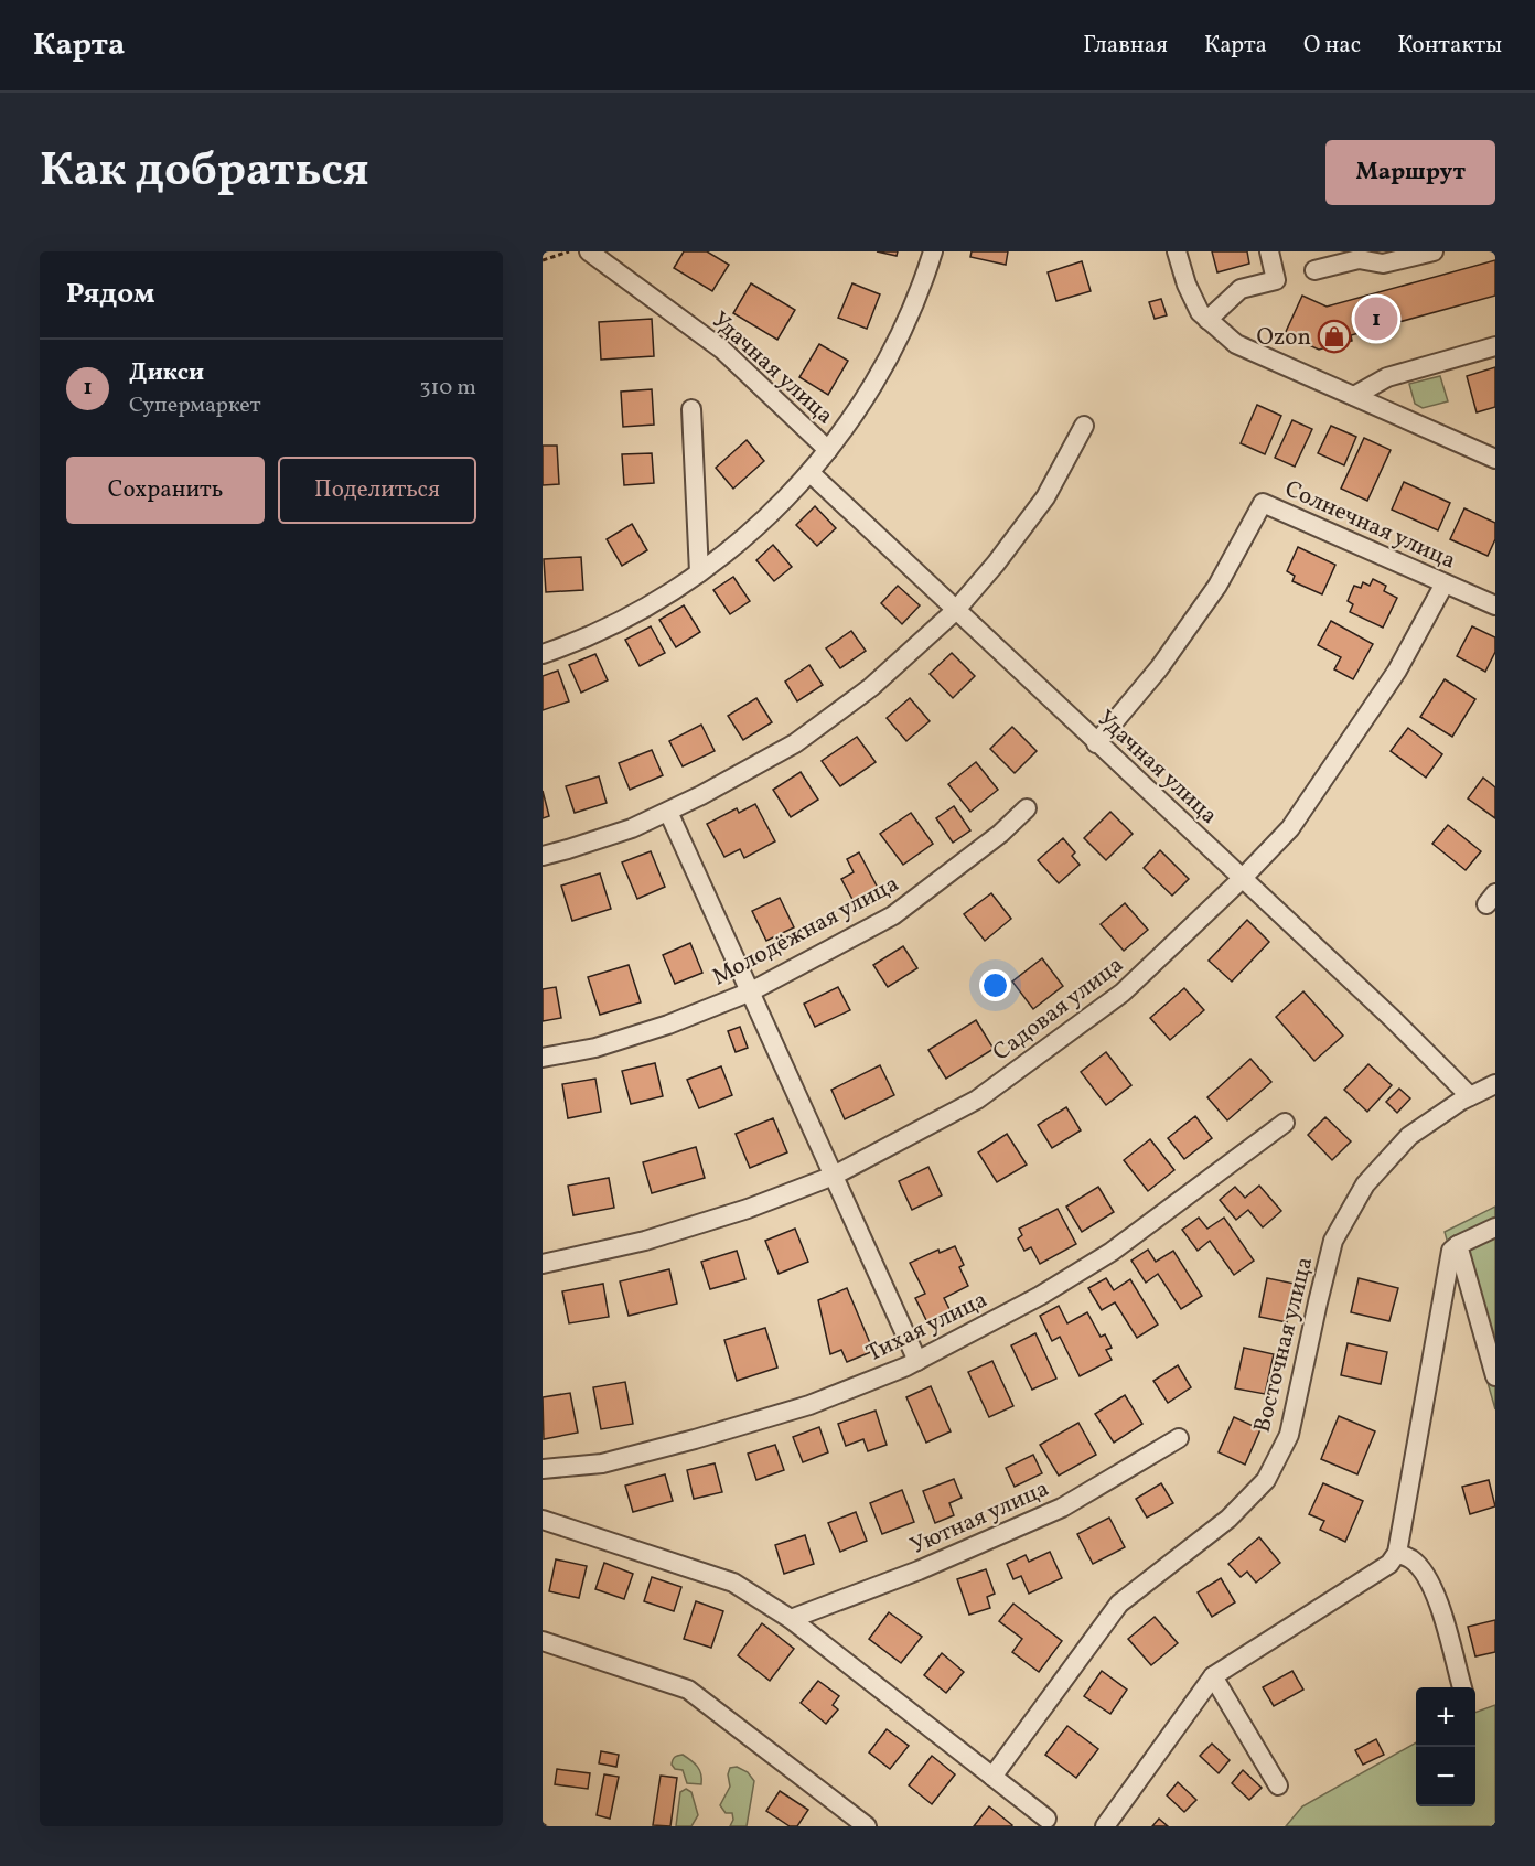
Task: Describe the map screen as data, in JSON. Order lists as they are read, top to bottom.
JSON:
{
  "streets": {
    "street": [
      "Удачная улица",
      "Солнечная улица",
      "Молодёжная улица",
      "Садовая улица",
      "Тихая улица",
      "Восточная улица",
      "Уютная улица"
    ]
  },
  "crossings": [
    ["Удачная улица", "Солнечная улица"],
    ["Удачная улица", "Садовая улица"],
    ["Удачная улица", "Восточная улица"],
    ["Солнечная улица", "Садовая улица"]
  ],
  "places": {
    "shop": ["Ozon"]
  },
  "page": {
    "header": "Карта",
    "nav": [
      "Главная",
      "Карта",
      "О нас",
      "Контакты"
    ],
    "title": "Как добраться",
    "buttons": [
      "Маршрут",
      ["Сохранить", "Поделиться"]
    ],
    "heading": "Рядом",
    "pins": "1",
    "list": [
      {
        "mark": "1",
        "name": "Дикси",
        "note": "Супермаркет",
        "value": "310 m"
      }
    ],
    "map_buttons": ["+", "−"]
  }
}
